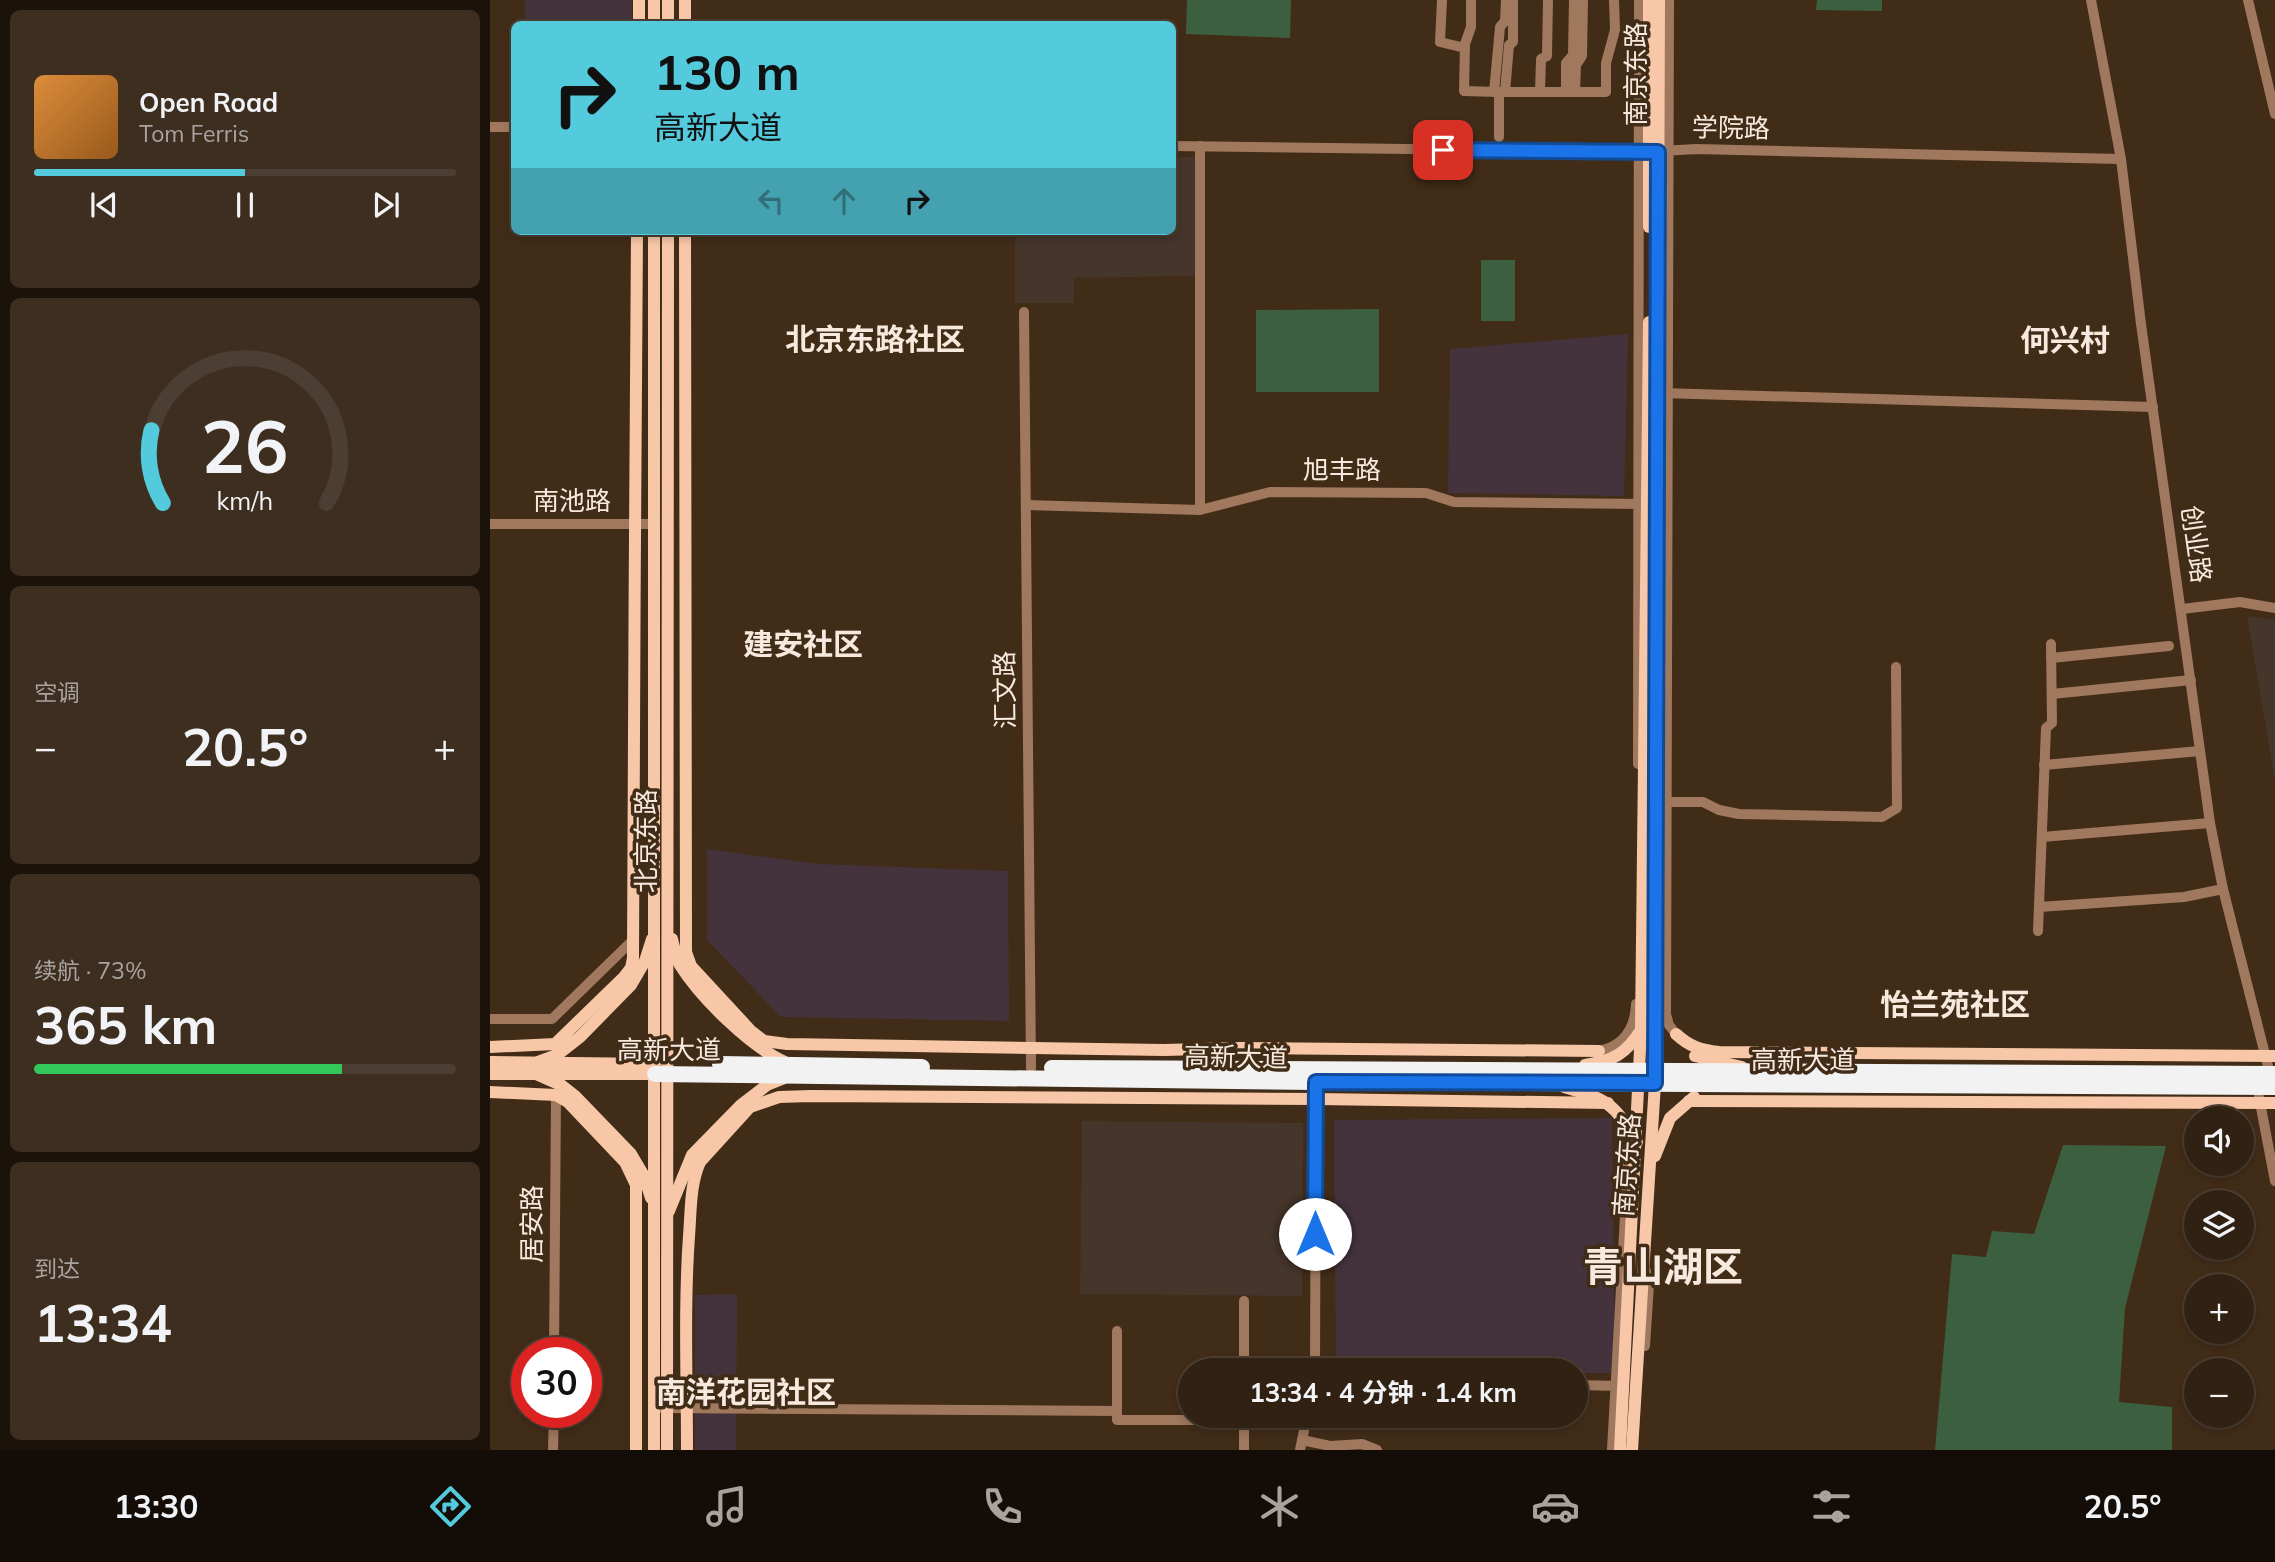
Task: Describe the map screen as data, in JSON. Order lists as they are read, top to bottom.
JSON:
{
  "streets": {
    "highway": ["高新大道"],
    "main road": ["南京东路", "北京东路"],
    "street": [
      "学院路",
      "旭丰路",
      "南池路",
      "创业路",
      "汇文路",
      "居安路"
    ]
  },
  "crossings": [
    ["南京东路", "学院路"],
    ["南京东路", "旭丰路"],
    ["南京东路", "高新大道"],
    ["学院路", "创业路"],
    ["旭丰路", "汇文路"],
    ["南池路", "北京东路"],
    ["创业路", "高新大道"],
    ["汇文路", "高新大道"],
    ["北京东路", "高新大道"]
  ],
  "districts": [
    "北京东路社区",
    "何兴村",
    "建安社区",
    "怡兰苑社区",
    "青山湖区",
    "南洋花园社区"
  ],
  "page": {
    "turn": ["130 m", "高新大道"],
    "song": ["Open Road", "Tom Ferris"],
    "tile": [
      "空调",
      ["续航 · 73%", "365 km"],
      ["到达", "13:34"]
    ],
    "heat": ["−", "20.5°", "+"],
    "map_buttons": ["+", "−"],
    "limit": "30",
    "trip": "13:34 · 4 分钟 · 1.4 km",
    "tabs": ["13:30", "20.5°"],
    "gauge": ["26", "km/h"]
  }
}
